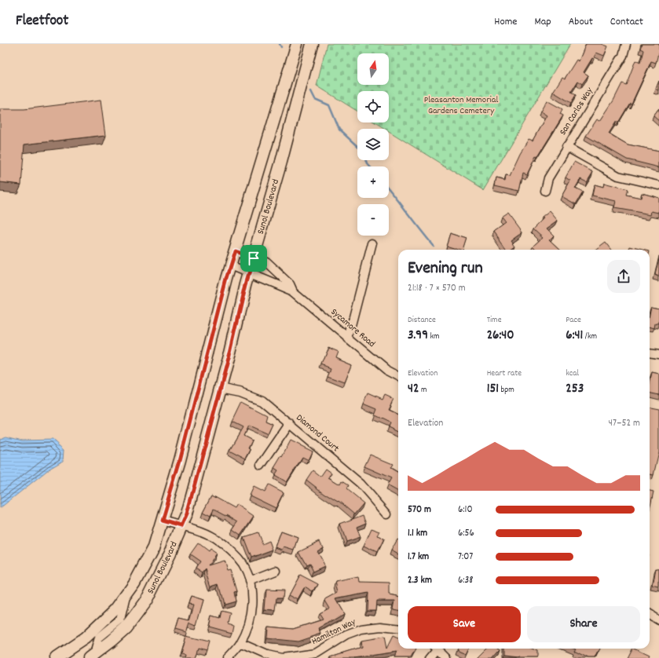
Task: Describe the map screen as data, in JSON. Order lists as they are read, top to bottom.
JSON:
{
  "streets": {
    "main road": ["Sunol Boulevard"],
    "street": [
      "San Carlos Way",
      "Sycamore Road",
      "Diamond Court",
      "Hamilton Way"
    ]
  },
  "crossings": [
    ["Sunol Boulevard", "Sycamore Road"],
    ["Sunol Boulevard", "Diamond Court"]
  ],
  "parks": ["Pleasanton Memorial Gardens Cemetery"],
  "north": "top",
  "page": {
    "header": "Fleetfoot",
    "nav": [
      "Home",
      "Map",
      "About",
      "Contact"
    ],
    "map_buttons": ["+", "−"],
    "heading": ["Evening run", "21:18 · 7 × 570 m"],
    "stats": [
      ["Distance", "3.99 km"],
      ["Time", "26:40"],
      ["Pace", "6:41 /km"],
      ["Elevation", "42 m"],
      ["Heart rate", "151 bpm"],
      ["kcal", "253"]
    ],
    "chart": ["Elevation", "47–52 m"],
    "list": [
      {
        "name": "570 m",
        "note": "6:10"
      },
      {
        "name": "1.1 km",
        "note": "6:56"
      },
      {
        "name": "1.7 km",
        "note": "7:07"
      },
      {
        "name": "2.3 km",
        "note": "6:38"
      }
    ],
    "buttons": ["Save", "Share"]
  }
}
